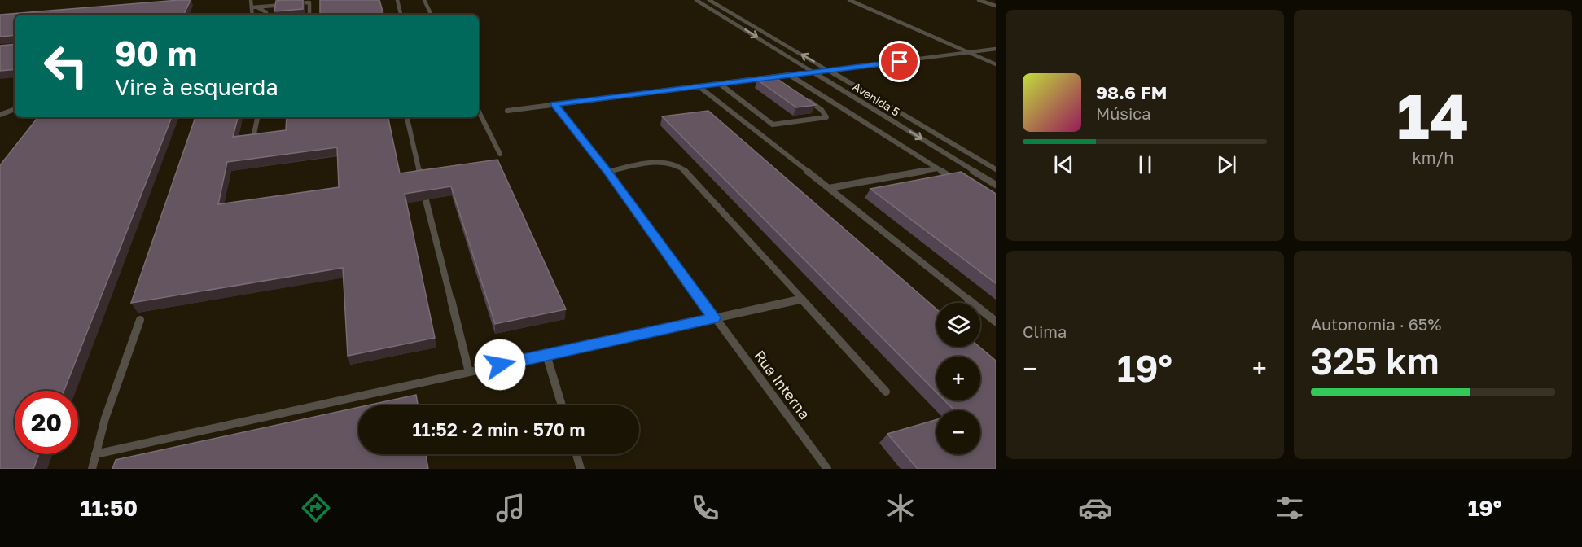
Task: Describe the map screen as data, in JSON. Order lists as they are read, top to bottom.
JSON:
{
  "streets": {
    "lane": ["Avenida 5", "Rua Interna"]
  },
  "page": {
    "tile": [
      ["14", "km/h"],
      "Clima",
      ["Autonomia · 65%", "325 km"]
    ],
    "turn": ["90 m", "Vire à esquerda"],
    "song": ["98.6 FM", "Música"],
    "map_buttons": ["+", "−"],
    "heat": ["−", "19°", "+"],
    "limit": "20",
    "trip": "11:52 · 2 min · 570 m",
    "tabs": ["11:50", "19°"]
  }
}
